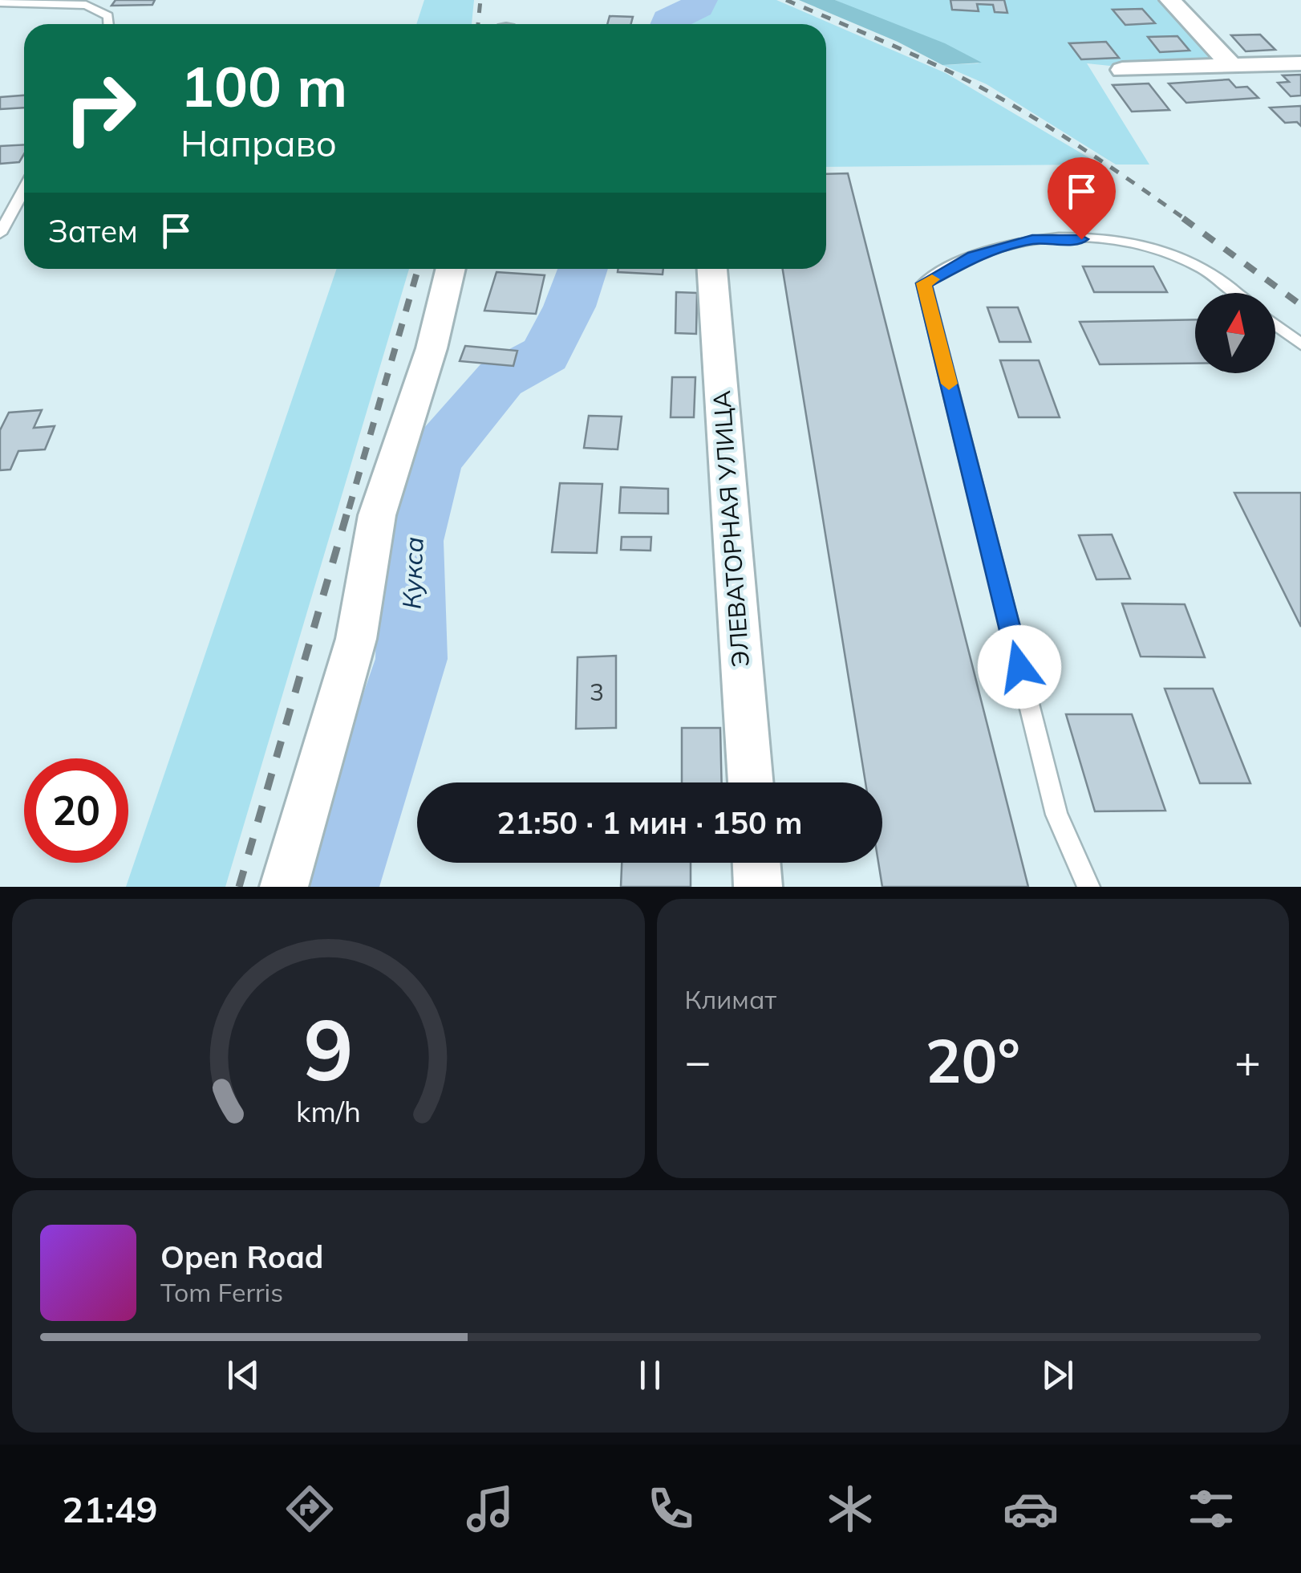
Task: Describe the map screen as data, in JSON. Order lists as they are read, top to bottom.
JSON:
{
  "streets": {
    "street": ["ЭЛЕВАТОРНАЯ УЛИЦА"]
  },
  "water": ["Кукса"],
  "house_numbers": ["3"],
  "north": "top",
  "page": {
    "turn": ["100 m", "Направо"],
    "then": "Затем",
    "limit": "20",
    "trip": "21:50 · 1 мин · 150 m",
    "tile": "Климат",
    "heat": ["−", "20°", "+"],
    "song": ["Open Road", "Tom Ferris"],
    "tabs": "21:49",
    "gauge": ["9", "km/h"]
  }
}
